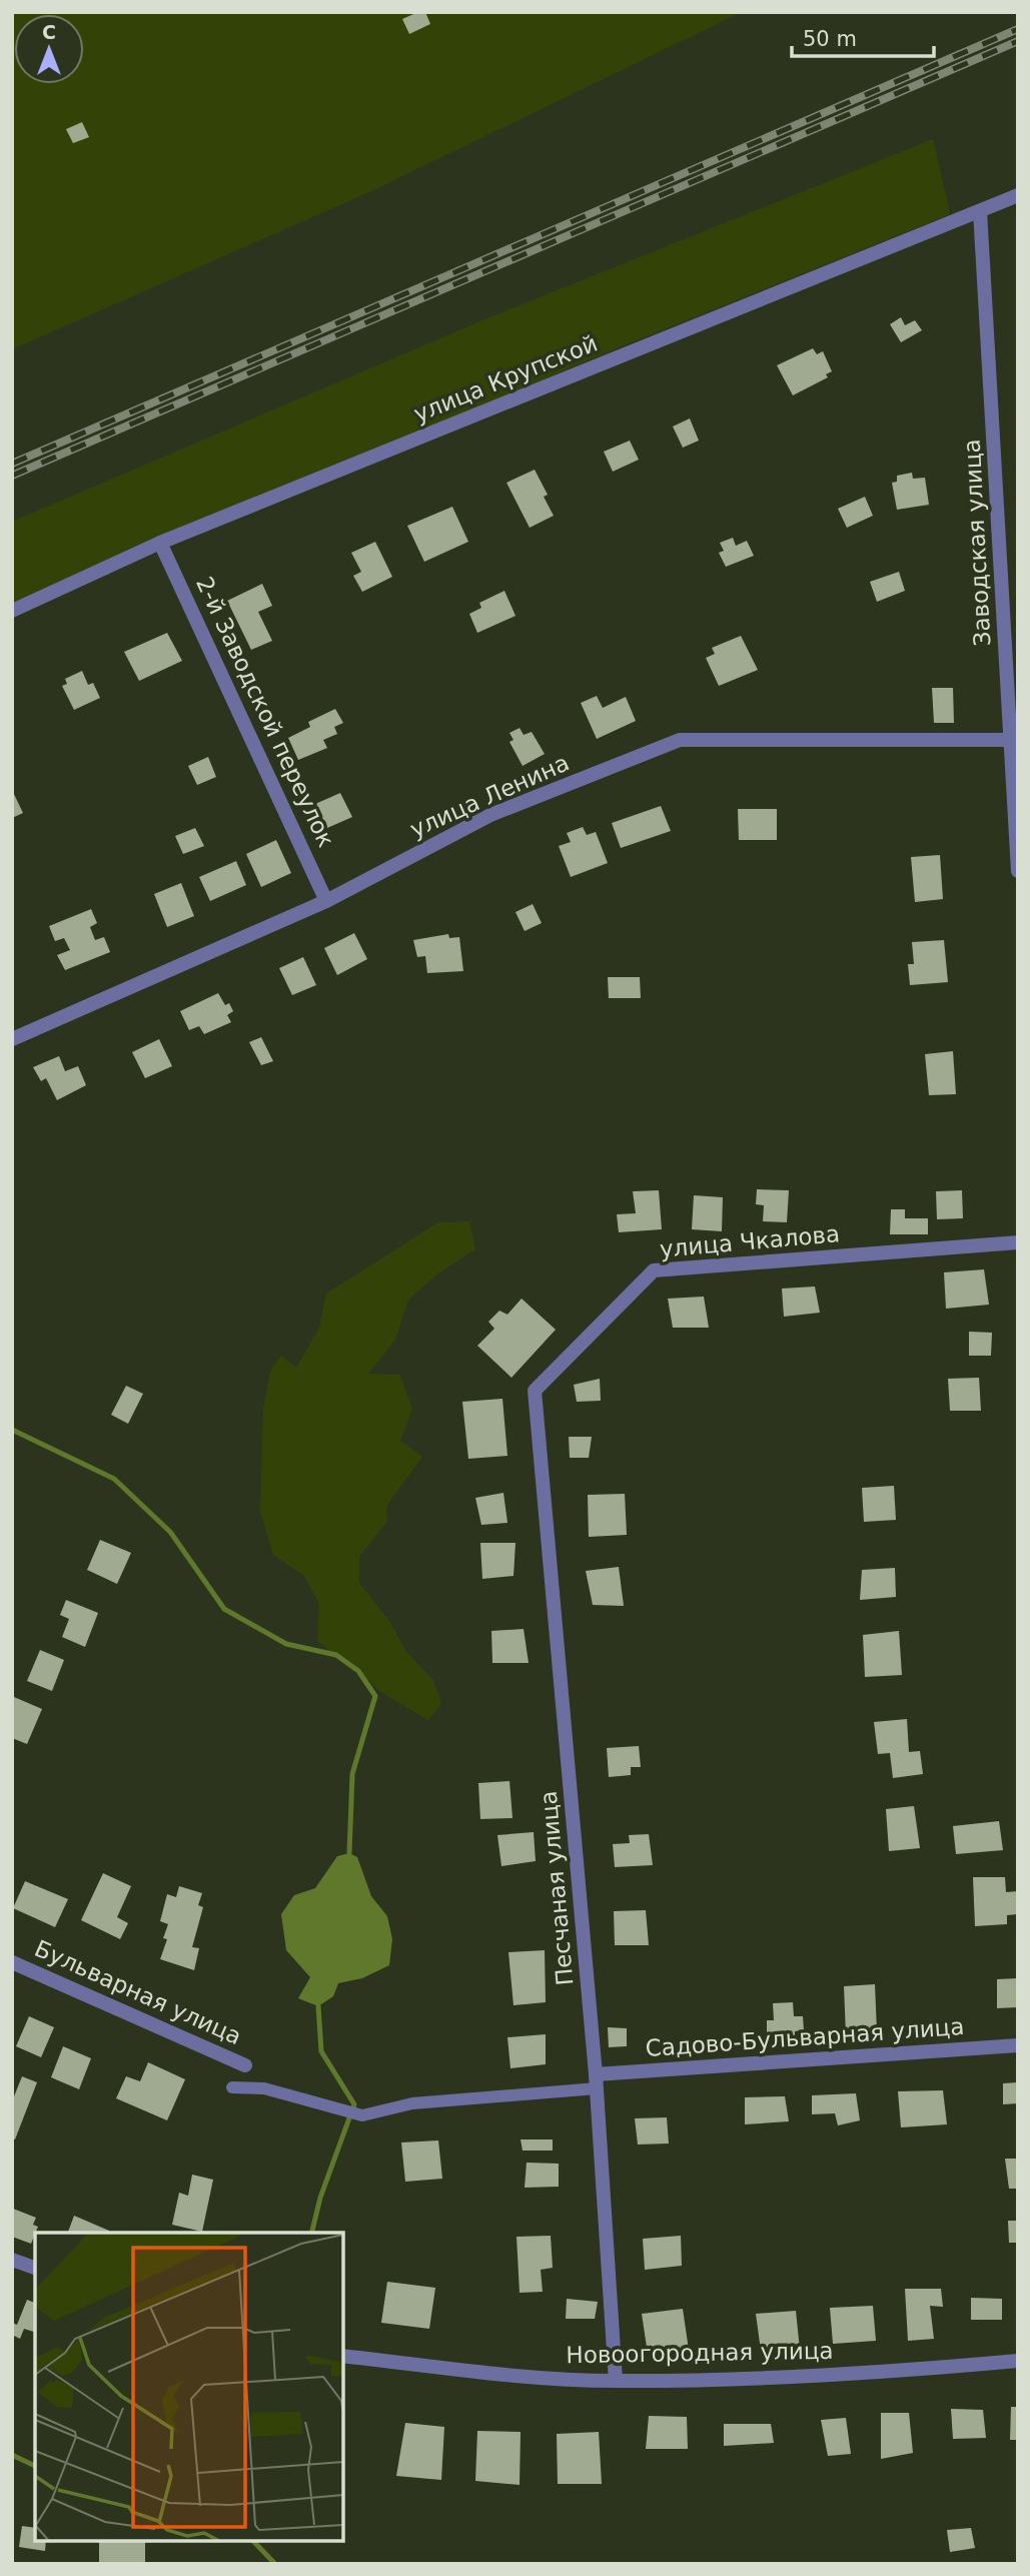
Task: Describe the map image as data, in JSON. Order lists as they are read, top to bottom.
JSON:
{
  "streets": {
    "street": [
      "улица Крупской",
      "Заводская улица",
      "2-й Заводской переулок",
      "улица Ленина",
      "улица Чкалова",
      "Песчаная улица",
      "Бульварная улица",
      "Садово-Бульварная улица",
      "Новоогородная улица"
    ]
  },
  "crossings": [
    ["улица Крупской", "Заводская улица"],
    ["улица Крупской", "2-й Заводской переулок"],
    ["Заводская улица", "улица Ленина"],
    ["2-й Заводской переулок", "улица Ленина"],
    ["улица Чкалова", "Песчаная улица"],
    ["Песчаная улица", "Садово-Бульварная улица"],
    ["Песчаная улица", "Новоогородная улица"]
  ],
  "scale_bar": "50 m",
  "north": "top"
}
